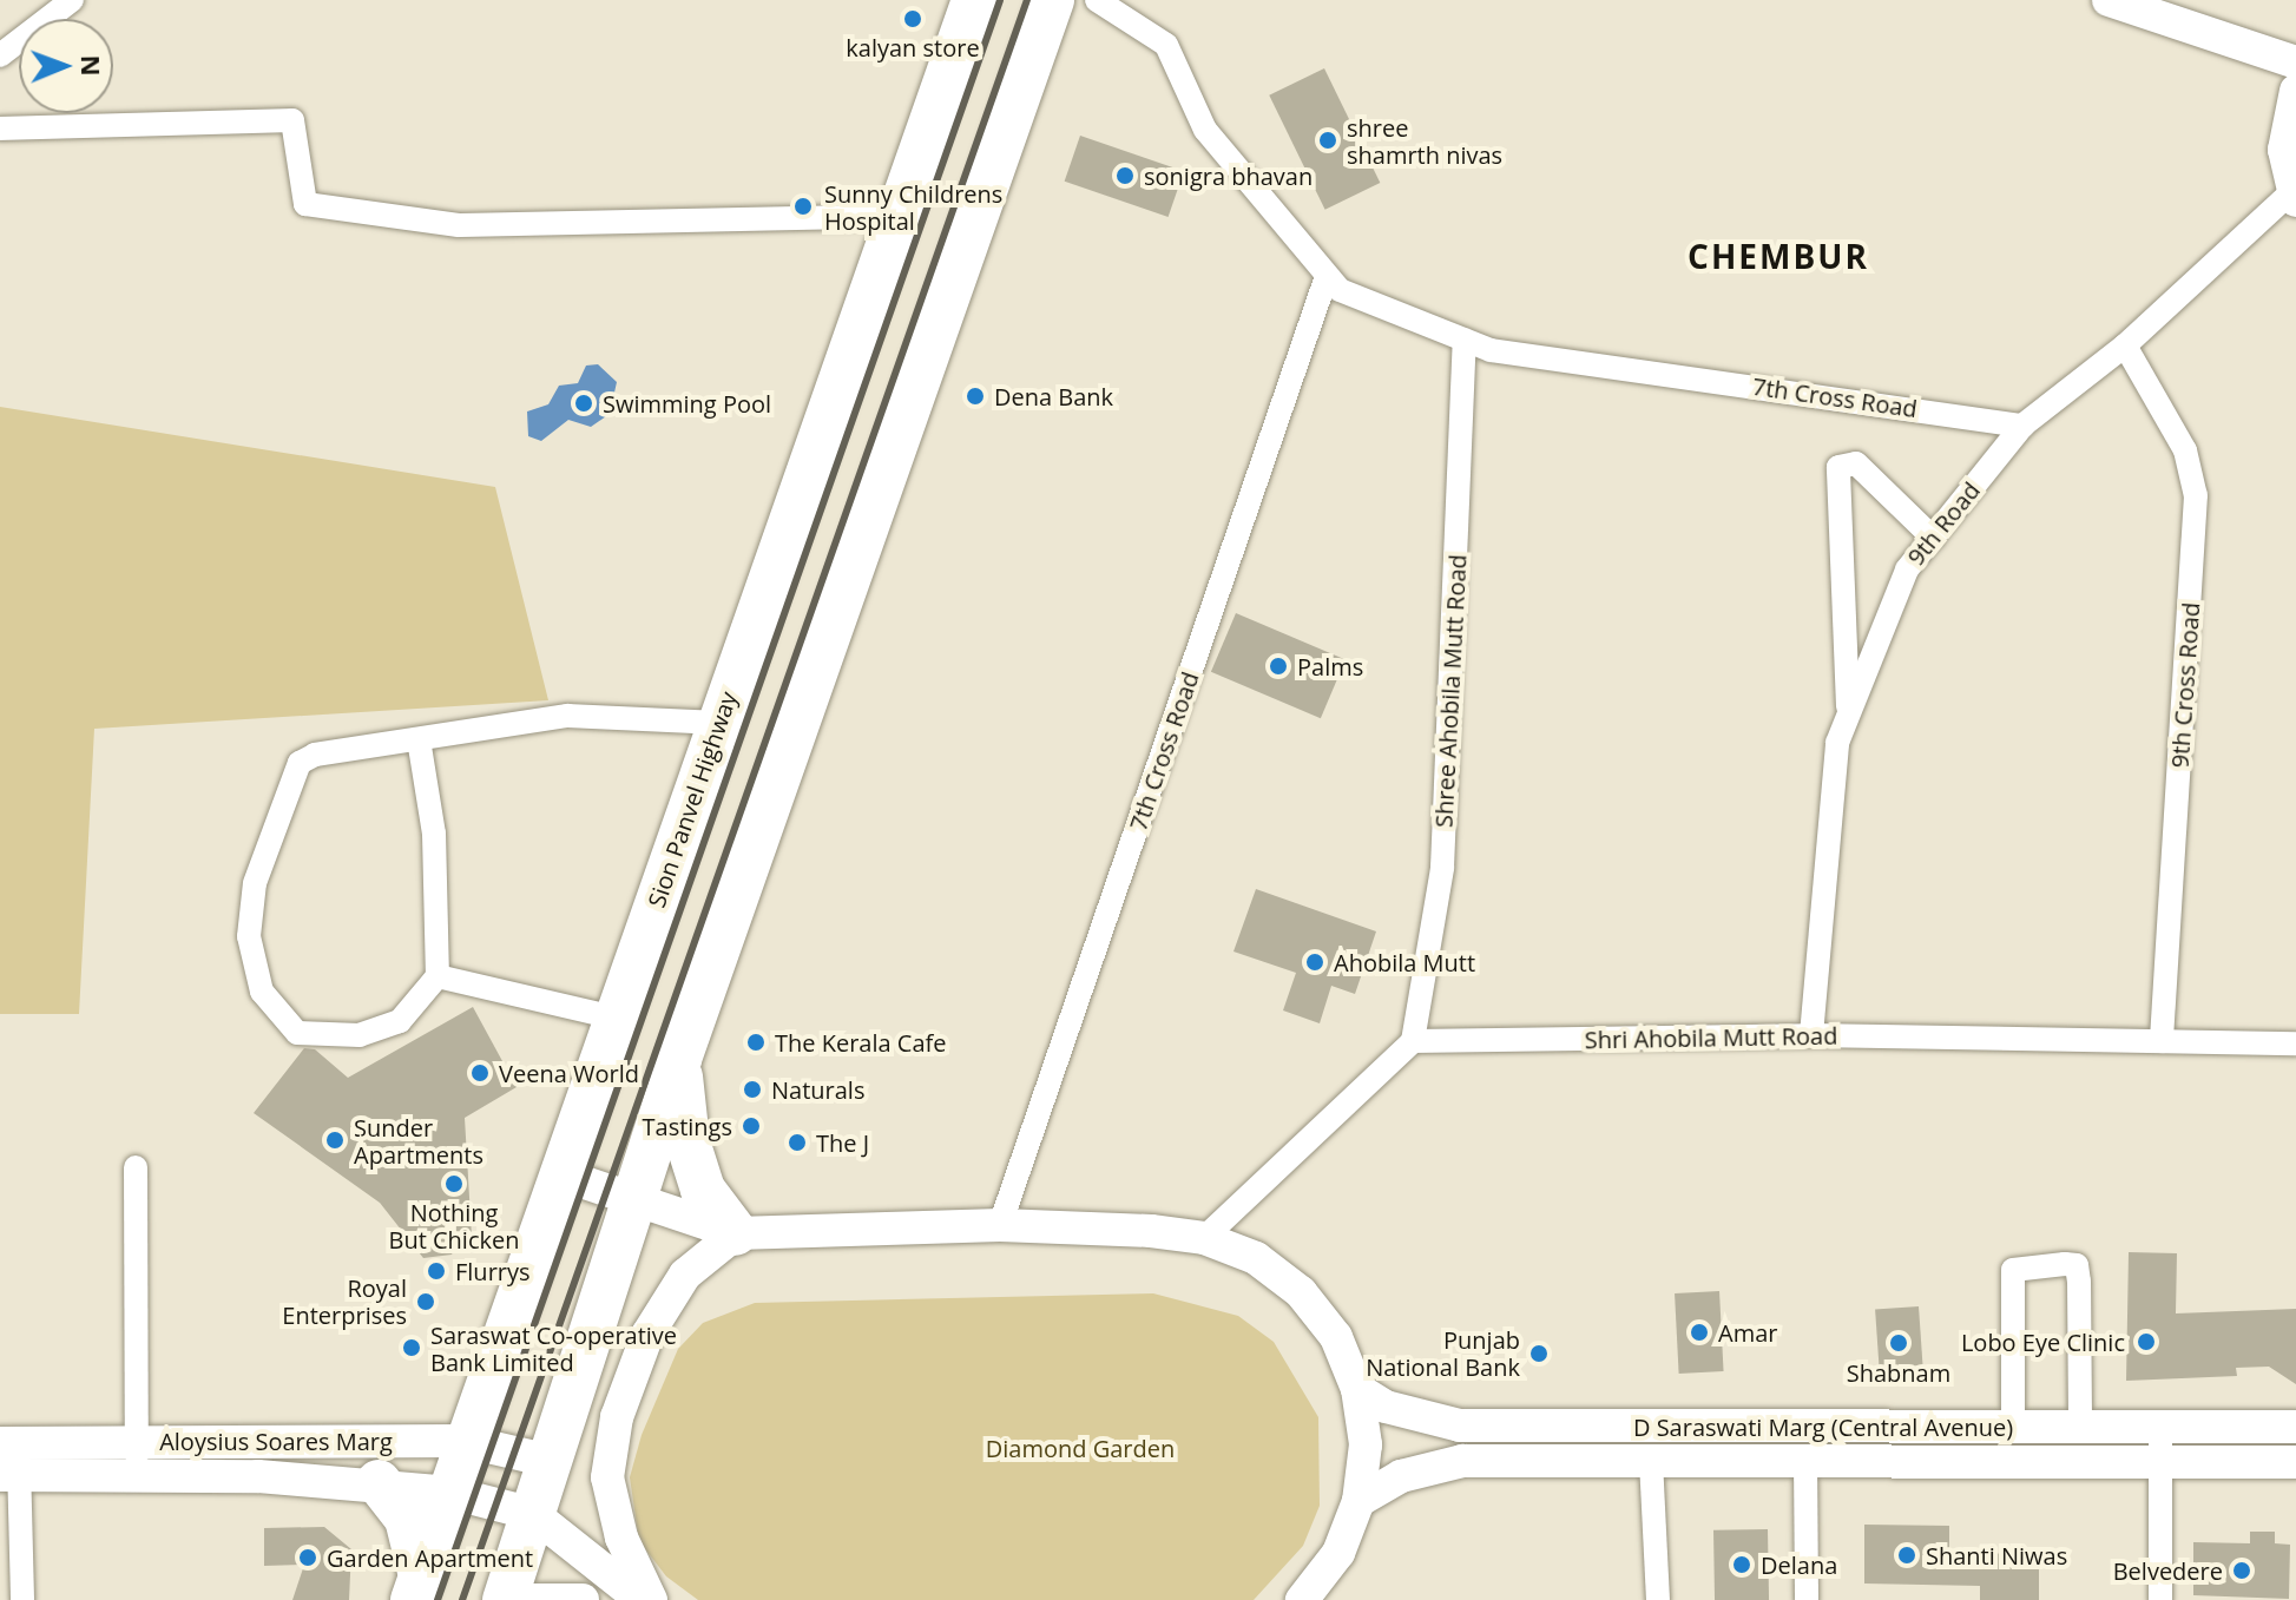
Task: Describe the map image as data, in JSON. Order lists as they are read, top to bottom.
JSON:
{
  "streets": {
    "highway": ["Sion Panvel Highway"],
    "main road": ["D Saraswati Marg (Central Avenue)", "Aloysius Soares Marg"],
    "street": [
      "7th Cross Road",
      "9th Road",
      "9th Cross Road",
      "Shree Ahobila Mutt Road",
      "Shri Ahobila Mutt Road"
    ]
  },
  "crossings": [
    ["7th Cross Road", "9th Road"],
    ["7th Cross Road", "Shree Ahobila Mutt Road"],
    ["9th Road", "9th Cross Road"],
    ["9th Road", "Shri Ahobila Mutt Road"],
    ["9th Cross Road", "Shri Ahobila Mutt Road"],
    ["Shree Ahobila Mutt Road", "Shri Ahobila Mutt Road"],
    ["Sion Panvel Highway", "Aloysius Soares Marg"]
  ],
  "districts": ["CHEMBUR"],
  "parks": ["Diamond Garden"],
  "places": [
    "kalyan store",
    "shree shamrth nivas",
    "sonigra bhavan",
    "Sunny Childrens Hospital",
    "Dena Bank",
    "Swimming Pool",
    "Palms",
    "Ahobila Mutt",
    "The Kerala Cafe",
    "Veena World",
    "Naturals",
    "Tastings",
    "Sunder Apartments",
    "The J",
    "Nothing But Chicken",
    "Flurrys",
    "Royal Enterprises",
    "Amar",
    "Lobo Eye Clinic",
    "Shabnam",
    "Saraswat Co-operative Bank Limited",
    "Punjab National Bank",
    "Shanti Niwas",
    "Garden Apartment",
    "Delana",
    "Belvedere"
  ],
  "north": "right"
}
